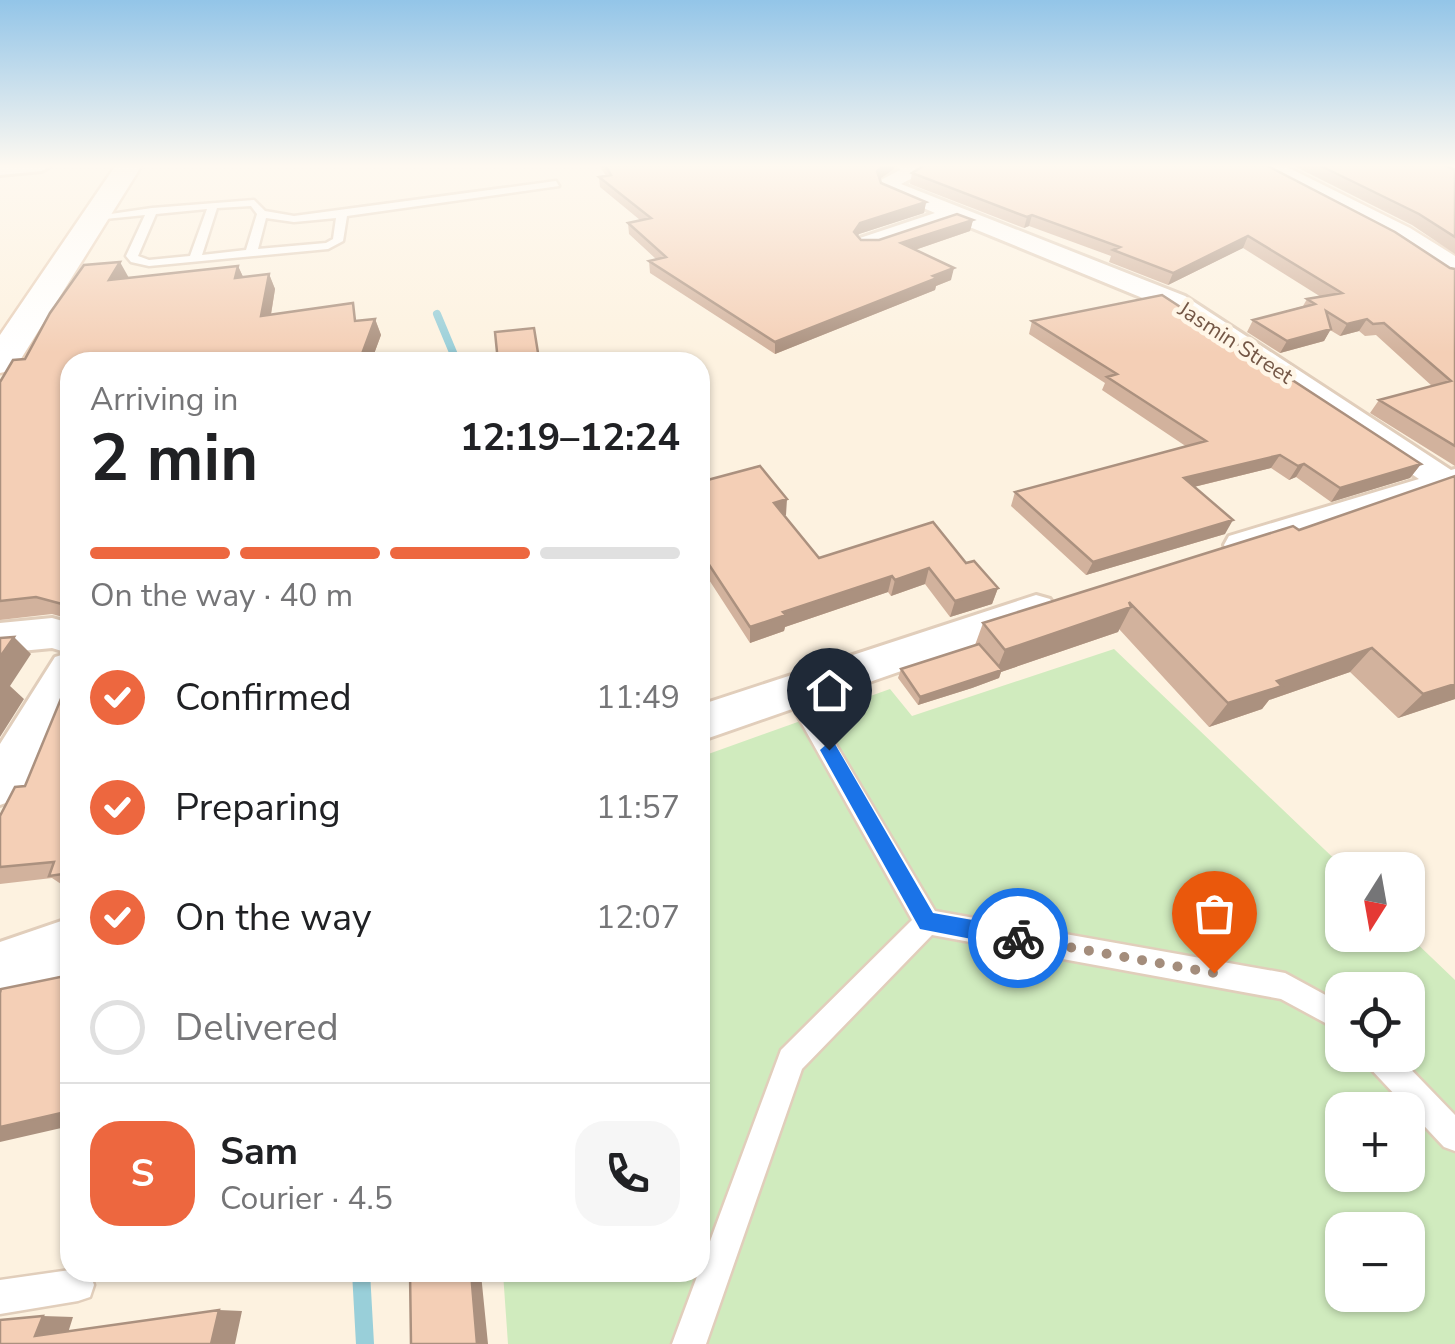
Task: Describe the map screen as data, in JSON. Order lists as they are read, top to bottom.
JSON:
{
  "streets": {
    "street": ["Jasmin Street"]
  },
  "north": "bottom",
  "page": {
    "heading": ["2 min", "Arriving in", "12:19–12:24"],
    "panel": ["Sam", "Courier · 4.5"],
    "bar": "On the way · 40 m",
    "list": [
      ["Confirmed", "11:49"],
      ["Preparing", "11:57"],
      ["On the way", "12:07"],
      "Delivered"
    ],
    "map_buttons": ["+", "−"],
    "round": "S"
  }
}
